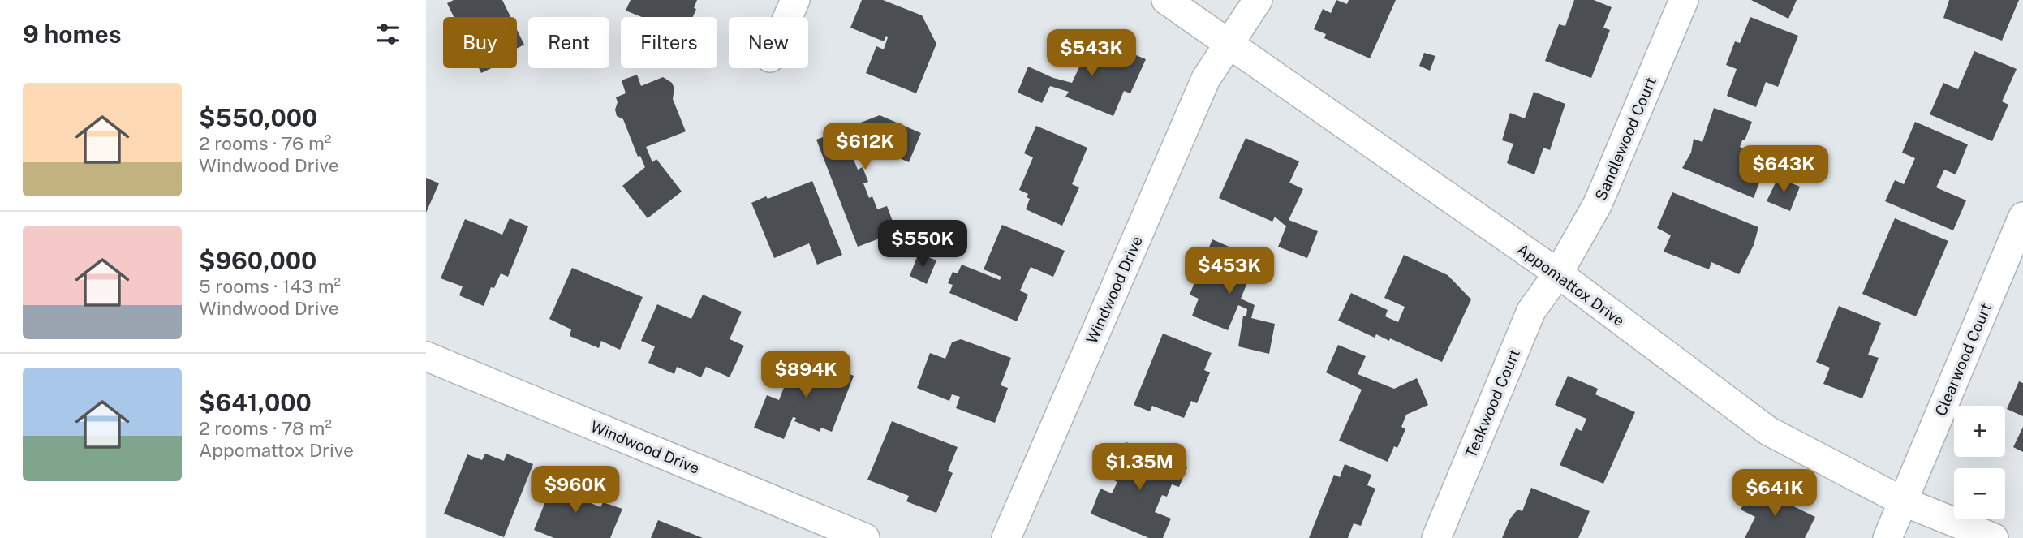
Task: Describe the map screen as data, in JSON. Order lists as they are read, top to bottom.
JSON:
{
  "streets": {
    "street": [
      "Sandlewood Court",
      "Appomattox Drive",
      "Windwood Drive",
      "Clearwood Court",
      "Teakwood Court"
    ]
  },
  "crossings": [
    ["Sandlewood Court", "Appomattox Drive"],
    ["Sandlewood Court", "Teakwood Court"],
    ["Appomattox Drive", "Windwood Drive"],
    ["Appomattox Drive", "Clearwood Court"],
    ["Appomattox Drive", "Teakwood Court"]
  ],
  "page": {
    "heading": "9 homes",
    "chip": [
      "Buy",
      "Rent",
      "Filters",
      "New"
    ],
    "price": [
      "$543K",
      "$612K",
      "$643K",
      "$550K",
      "$453K",
      "$894K",
      "$1.35M",
      "$960K",
      "$641K"
    ],
    "list": [
      {
        "name": "$550,000",
        "note": "2 rooms · 76 m² · Windwood Drive"
      },
      {
        "name": "$960,000",
        "note": "5 rooms · 143 m² · Windwood Drive"
      },
      {
        "name": "$641,000",
        "note": "2 rooms · 78 m² · Appomattox Drive"
      }
    ],
    "map_buttons": ["+", "−"]
  }
}
